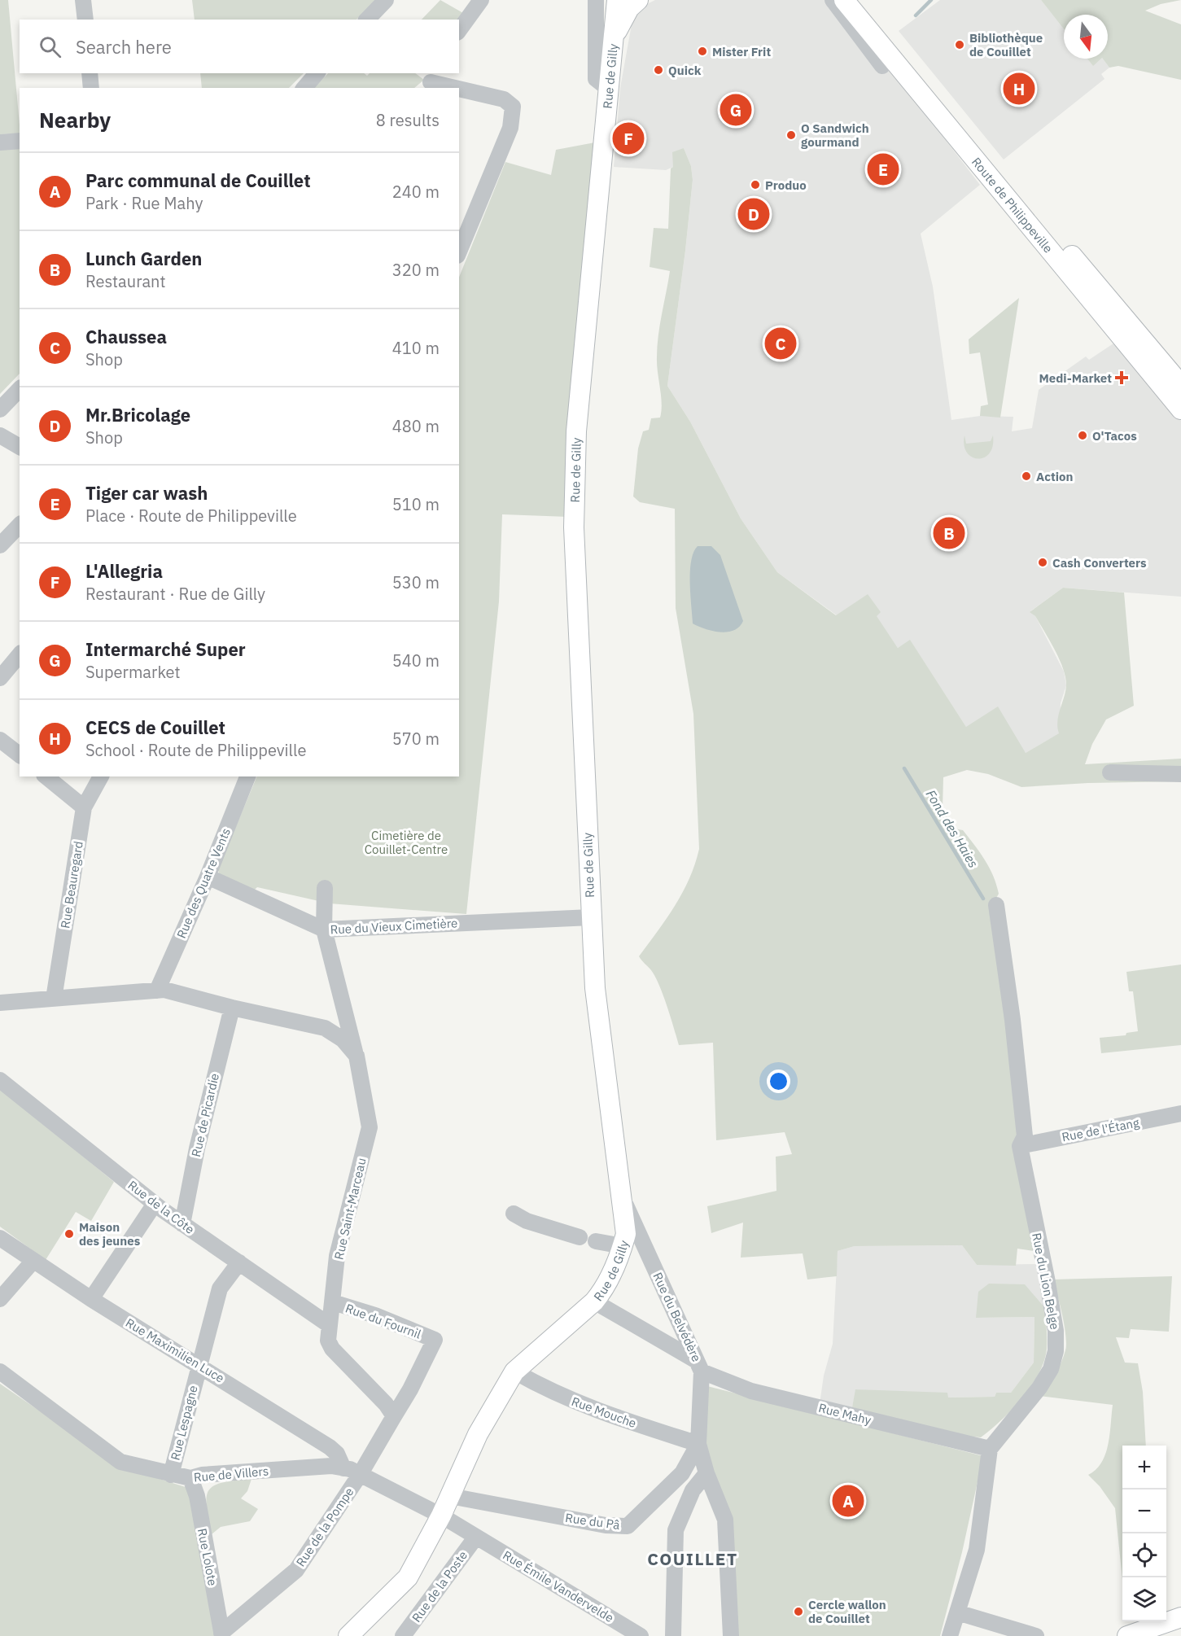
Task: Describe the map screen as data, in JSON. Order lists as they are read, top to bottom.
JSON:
{
  "streets": {
    "main road": ["Rue de Gilly", "Route de Philippeville"],
    "street": [
      "Rue des Quatre Vents",
      "Rue Beauregard",
      "Rue du Vieux Cimetière",
      "Rue de Picardie",
      "Rue de l'Étang",
      "Rue de la Côte",
      "Rue Saint-Marceau",
      "Rue du Lion Belge",
      "Rue du Belvédère",
      "Rue du Fournil",
      "Rue Maximilien Luce",
      "Rue Mouche",
      "Rue Mahy",
      "Rue Lespagne",
      "Rue de Villers",
      "Rue du Pâ",
      "Rue de la Pompe",
      "Rue Lolote",
      "Rue de la Poste",
      "Rue Émile Vandervelde"
    ]
  },
  "crossings": [
    ["Rue de Gilly", "Rue du Vieux Cimetière"],
    ["Rue de Gilly", "Rue du Belvédère"],
    ["Rue de Gilly", "Rue Mouche"],
    ["Rue de Gilly", "Rue Mahy"],
    ["Rue de Gilly", "Rue de Villers"],
    ["Rue de Gilly", "Rue du Pâ"],
    ["Rue des Quatre Vents", "Rue du Vieux Cimetière"],
    ["Rue du Vieux Cimetière", "Rue Saint-Marceau"],
    ["Rue de Picardie", "Rue de la Côte"],
    ["Rue de l'Étang", "Rue du Lion Belge"],
    ["Rue de la Côte", "Rue Saint-Marceau"],
    ["Rue de la Côte", "Rue Lespagne"],
    ["Rue Saint-Marceau", "Rue du Fournil"],
    ["Rue du Lion Belge", "Rue Mahy"],
    ["Rue du Belvédère", "Rue Mouche"],
    ["Rue du Belvédère", "Rue Mahy"],
    ["Rue du Belvédère", "Rue du Pâ"],
    ["Rue Maximilien Luce", "Rue Lespagne"],
    ["Rue Maximilien Luce", "Rue de Villers"],
    ["Rue Mouche", "Rue du Pâ"],
    ["Rue Lespagne", "Rue de Villers"],
    ["Rue de Villers", "Rue de la Pompe"],
    ["Rue de Villers", "Rue Lolote"],
    ["Rue de Villers", "Rue de la Poste"],
    ["Rue de Villers", "Rue Émile Vandervelde"],
    ["Rue de la Pompe", "Rue Lolote"],
    ["Rue de la Poste", "Rue Émile Vandervelde"]
  ],
  "districts": ["COUILLET"],
  "water": ["Fond des Haies"],
  "parks": ["Cimetière de Couillet-Centre"],
  "places": {
    "other": [
      "Bibliothèque de Couillet",
      "Mister Frit",
      "Quick",
      "O Sandwich gourmand",
      "Produo",
      "O'Tacos",
      "Action",
      "Cash Converters",
      "Maison des jeunes",
      "Cercle wallon de Couillet"
    ],
    "health": ["Medi-Market"]
  },
  "north": "bottom",
  "page": {
    "search": "Search here",
    "pins": [
      "H",
      "G",
      "F",
      "E",
      "D",
      "C",
      "B",
      "A"
    ],
    "heading": ["Nearby", "8 results"],
    "list": [
      {
        "mark": "A",
        "name": "Parc communal de Couillet",
        "note": "Park · Rue Mahy",
        "value": "240 m"
      },
      {
        "mark": "B",
        "name": "Lunch Garden",
        "note": "Restaurant",
        "value": "320 m"
      },
      {
        "mark": "C",
        "name": "Chaussea",
        "note": "Shop",
        "value": "410 m"
      },
      {
        "mark": "D",
        "name": "Mr.Bricolage",
        "note": "Shop",
        "value": "480 m"
      },
      {
        "mark": "E",
        "name": "Tiger car wash",
        "note": "Place · Route de Philippeville",
        "value": "510 m"
      },
      {
        "mark": "F",
        "name": "L'Allegria",
        "note": "Restaurant · Rue de Gilly",
        "value": "530 m"
      },
      {
        "mark": "G",
        "name": "Intermarché Super",
        "note": "Supermarket",
        "value": "540 m"
      },
      {
        "mark": "H",
        "name": "CECS de Couillet",
        "note": "School · Route de Philippeville",
        "value": "570 m"
      }
    ],
    "map_buttons": ["+", "−"]
  }
}
